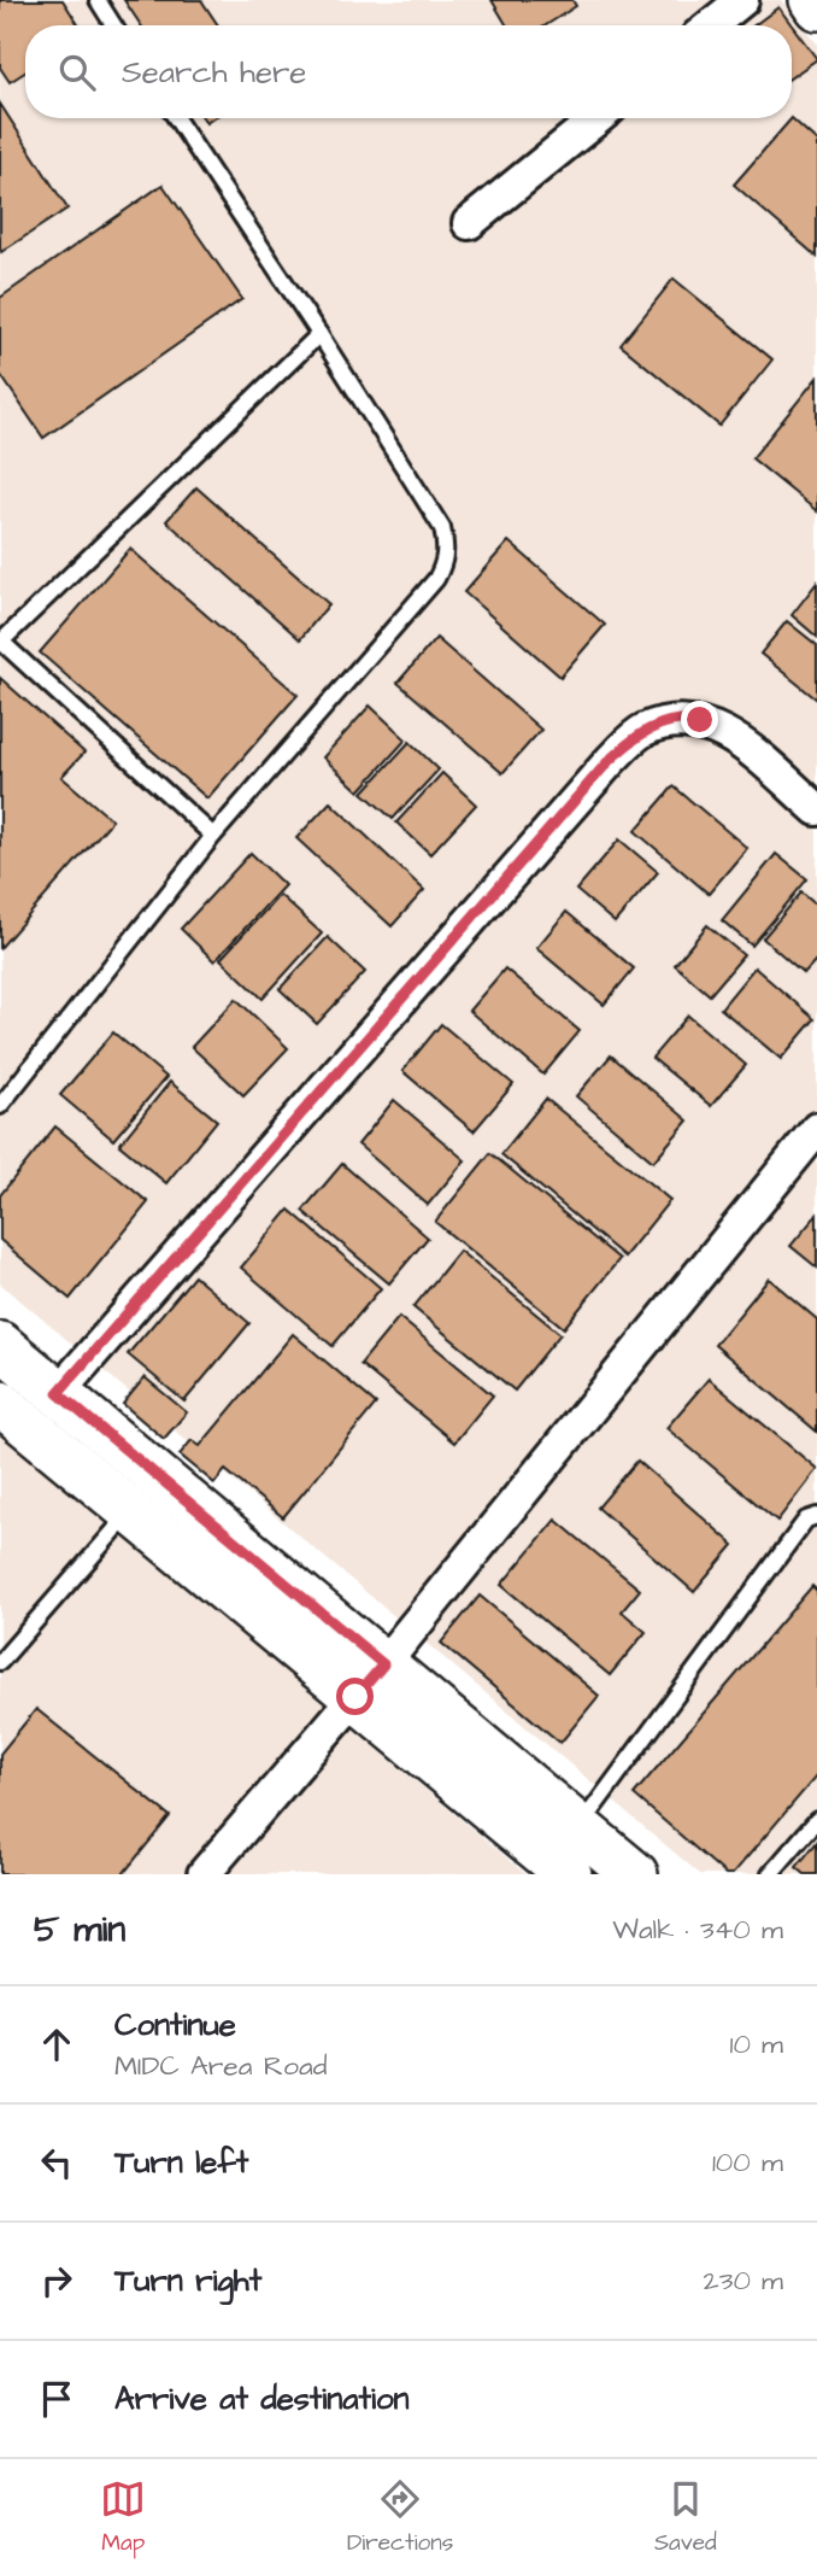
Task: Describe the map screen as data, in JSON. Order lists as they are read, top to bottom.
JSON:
{
  "page": {
    "search": "Search here",
    "heading": ["5 min", "Walk · 340 m"],
    "list": [
      ["Continue", "MIDC Area Road", "10 m"],
      ["Turn left", "100 m"],
      ["Turn right", "230 m"],
      "Arrive at destination"
    ],
    "nav": ["Map", "Directions", "Saved"]
  }
}
